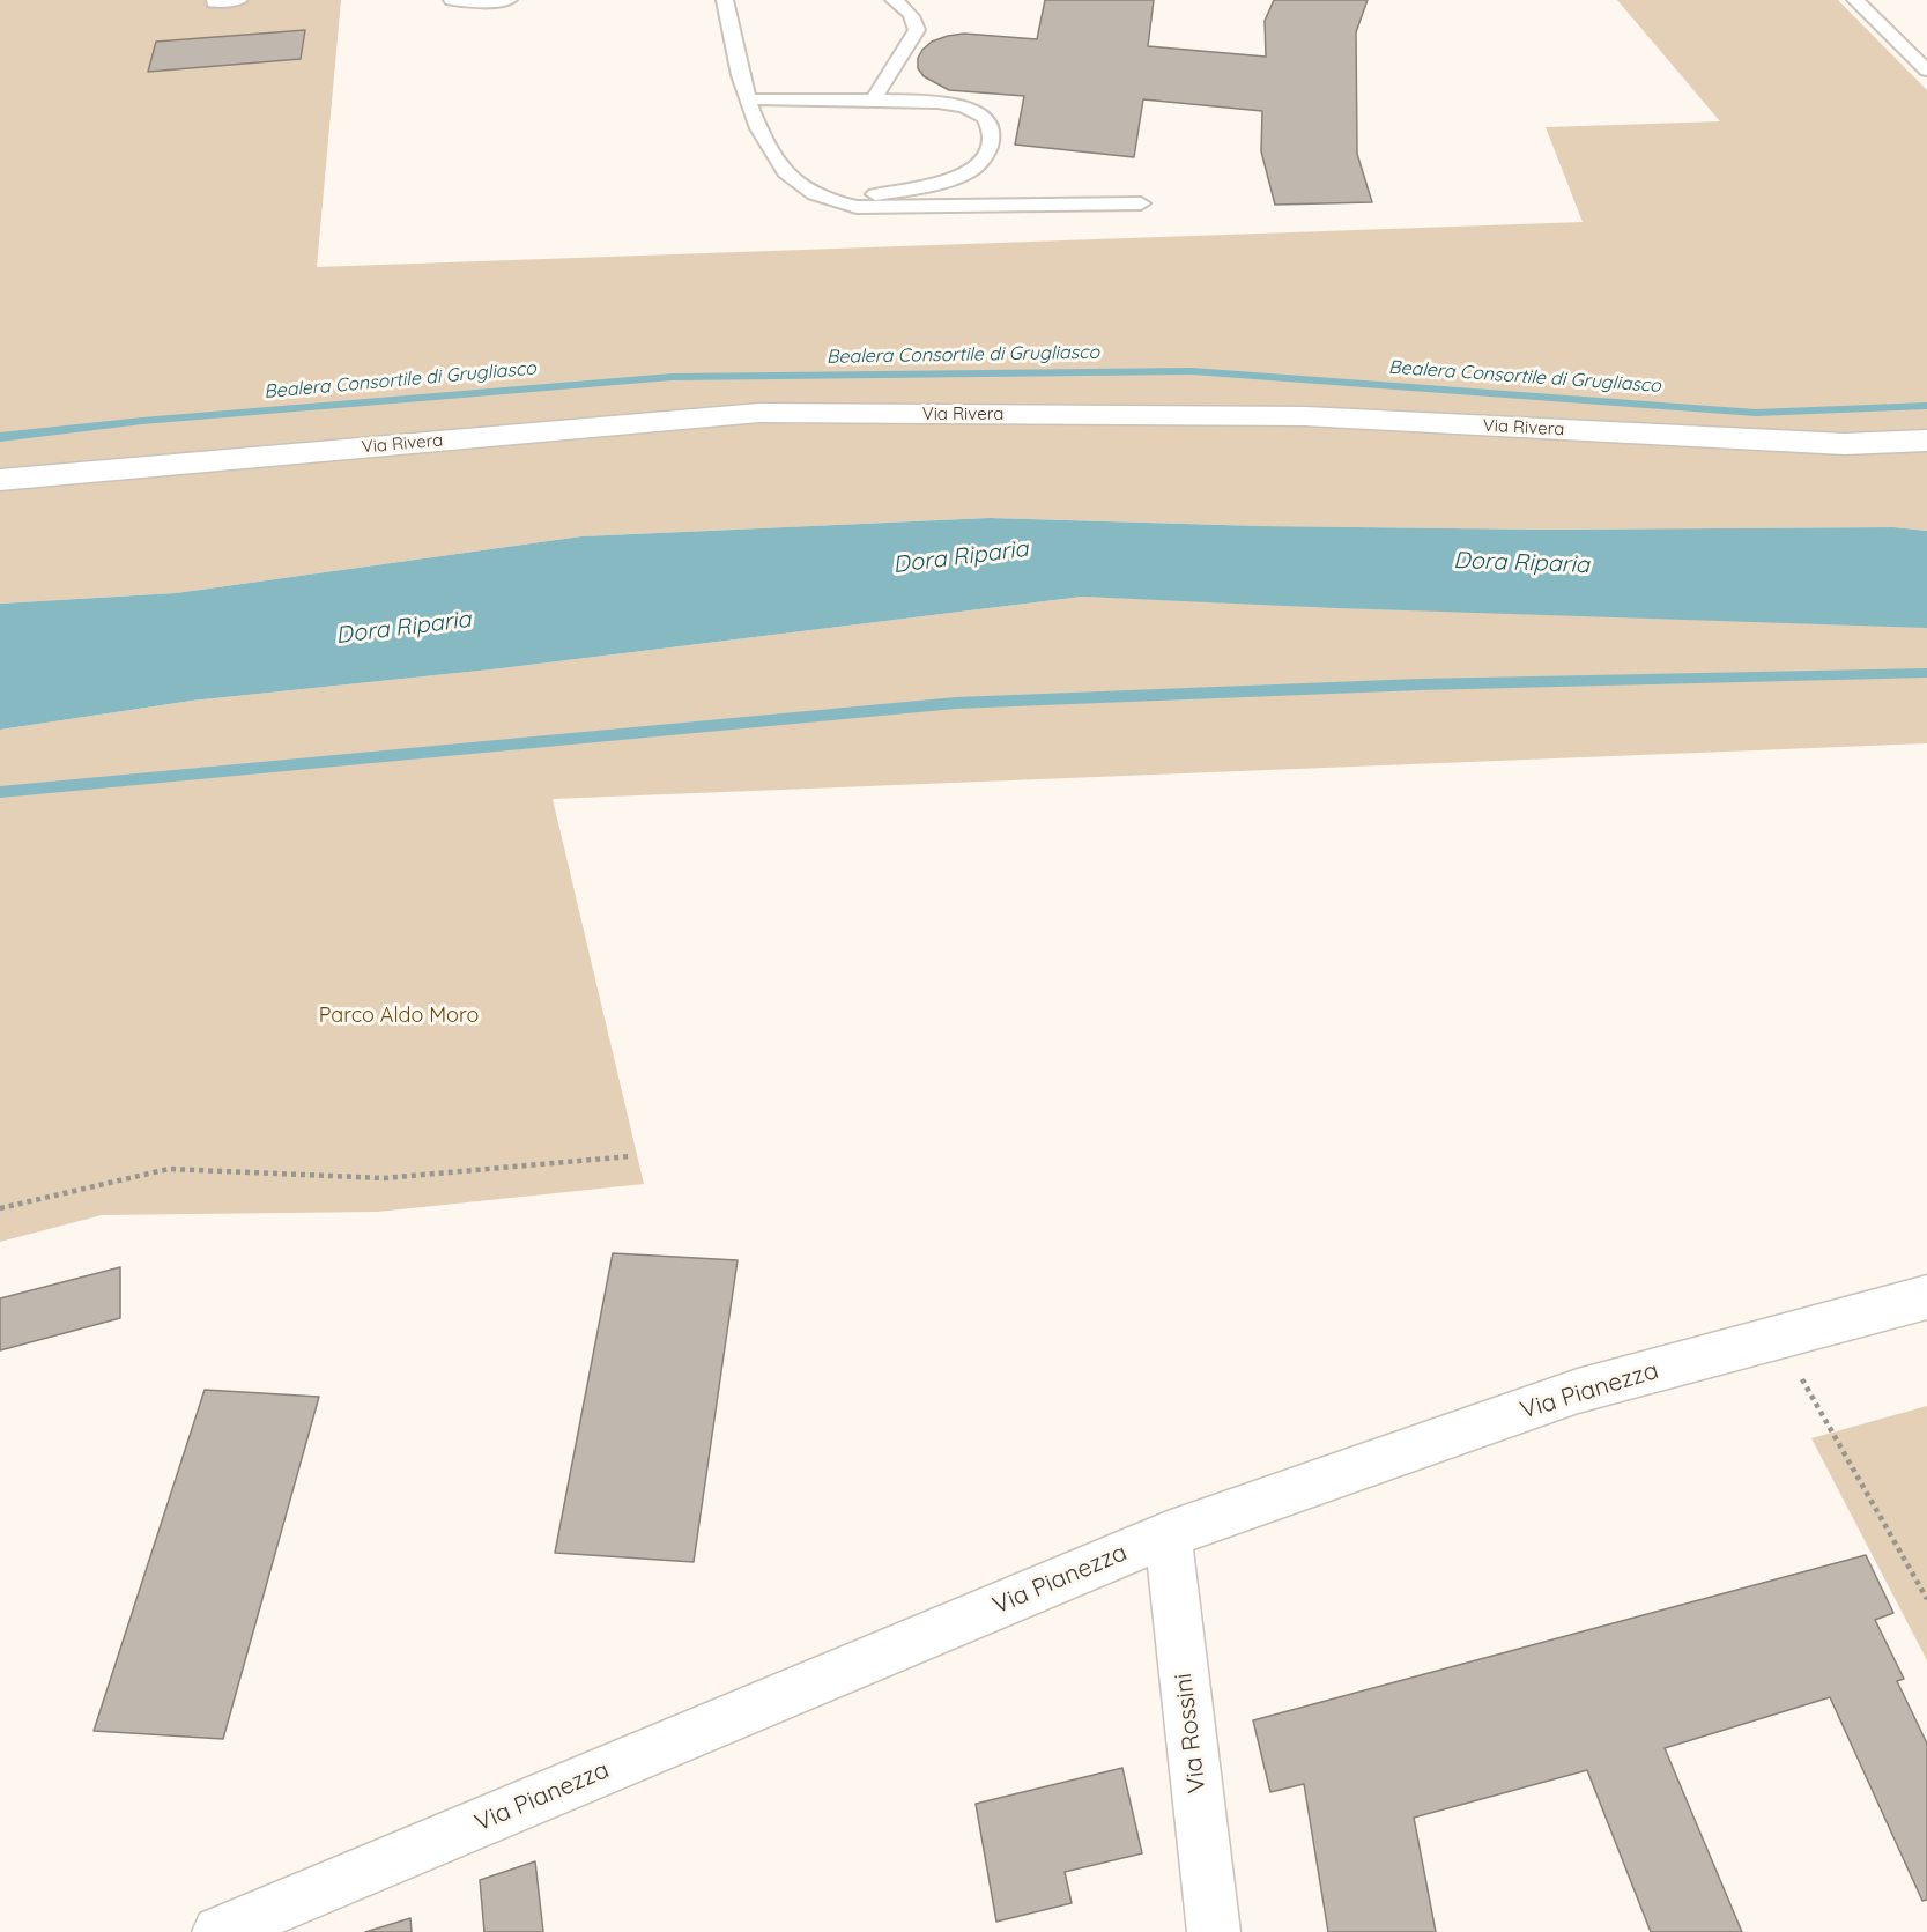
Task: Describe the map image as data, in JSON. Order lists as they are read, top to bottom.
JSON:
{
  "streets": {
    "street": ["Via Rivera", "Via Pianezza", "Via Rossini"]
  },
  "crossings": [
    ["Via Pianezza", "Via Rossini"]
  ],
  "water": ["Bealera Consortile di Grugliasco", "Dora Riparia"],
  "parks": ["Parco Aldo Moro"]
}
